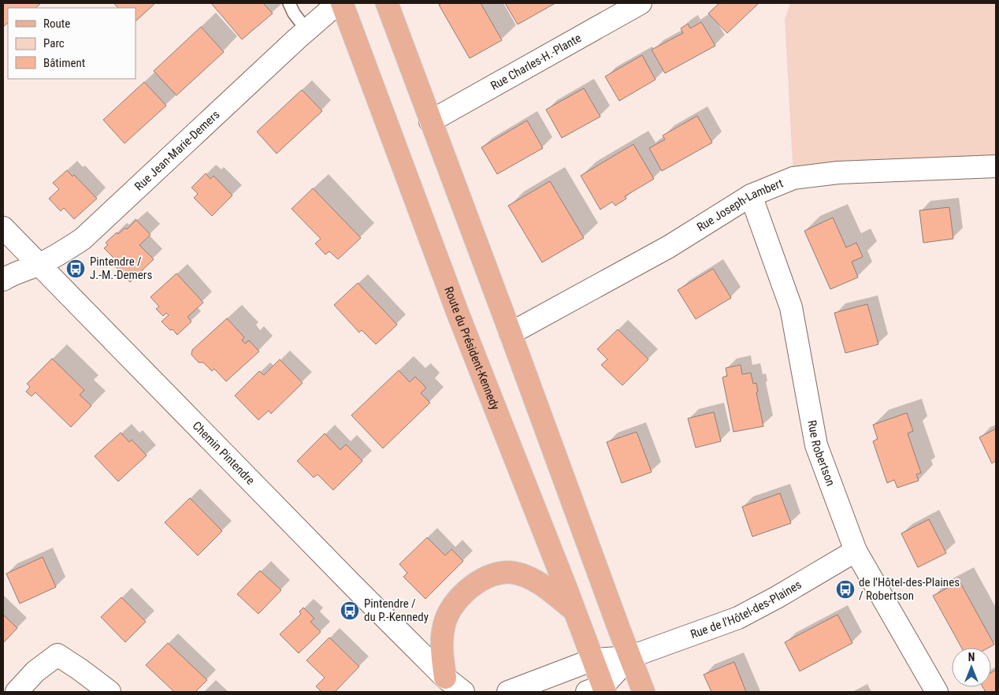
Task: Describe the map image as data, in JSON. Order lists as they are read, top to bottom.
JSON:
{
  "streets": {
    "main road": ["Route du Président-Kennedy"],
    "street": [
      "Rue Charles-H.-Plante",
      "Rue Jean-Marie-Demers",
      "Rue Joseph-Lambert",
      "Rue Robertson",
      "Chemin Pintendre",
      "Rue de l'Hôtel-des-Plaines"
    ]
  },
  "crossings": [
    ["Rue Jean-Marie-Demers", "Chemin Pintendre"],
    ["Rue Joseph-Lambert", "Rue Robertson"],
    ["Route du Président-Kennedy", "Rue de l'Hôtel-des-Plaines"],
    ["Rue Robertson", "Rue de l'Hôtel-des-Plaines"]
  ],
  "places": {
    "bus stop": ["Pintendre / J.-M.-Demers", "de l'Hôtel-des-Plaines / Robertson", "Pintendre / du P.-Kennedy"]
  },
  "legend": ["Route", "Parc", "Bâtiment"],
  "north": "top"
}
